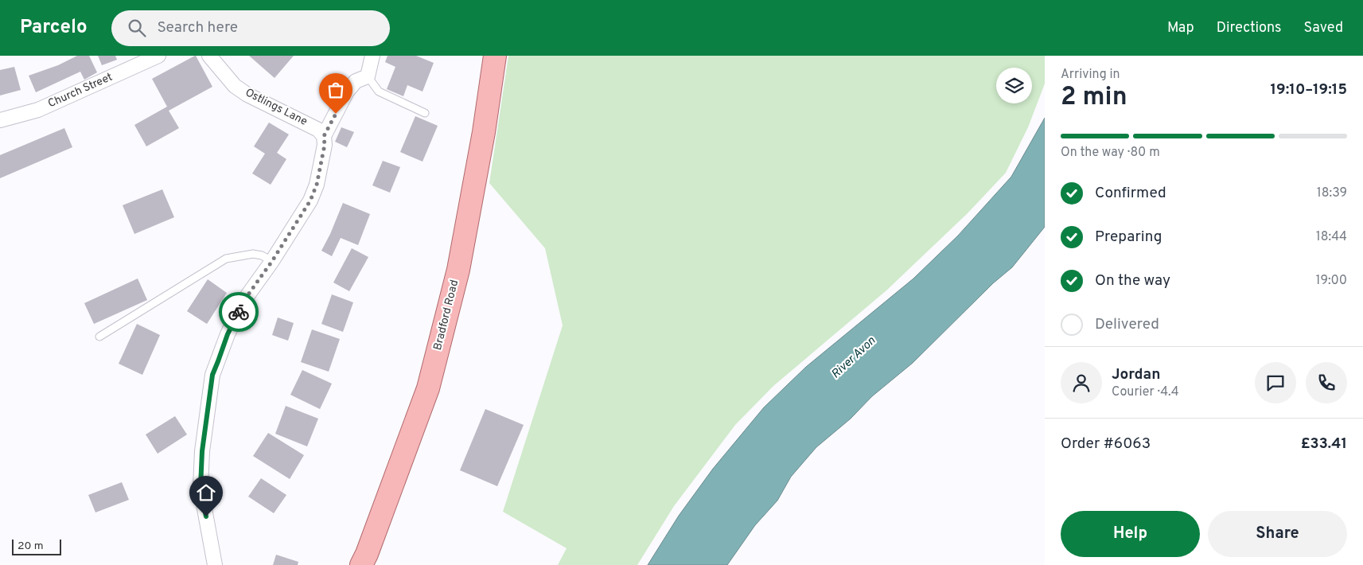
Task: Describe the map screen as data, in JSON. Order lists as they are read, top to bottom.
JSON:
{
  "streets": {
    "main road": ["Bradford Road"],
    "street": ["Church Street", "Ostlings Lane"]
  },
  "water": ["River Avon"],
  "scale_bar": "20 m",
  "page": {
    "header": "Parcelo",
    "search": "Search here",
    "nav": ["Map", "Directions", "Saved"],
    "heading": ["2 min", "Arriving in", "19:10–19:15"],
    "panel": [
      "Jordan",
      "Courier · 4.4",
      "Order #6063",
      "£33.41"
    ],
    "bar": "On the way · 80 m",
    "list": [
      ["Confirmed", "18:39"],
      ["Preparing", "18:44"],
      ["On the way", "19:00"],
      "Delivered"
    ],
    "buttons": ["Help", "Share"],
    "scale": "20 m"
  }
}
